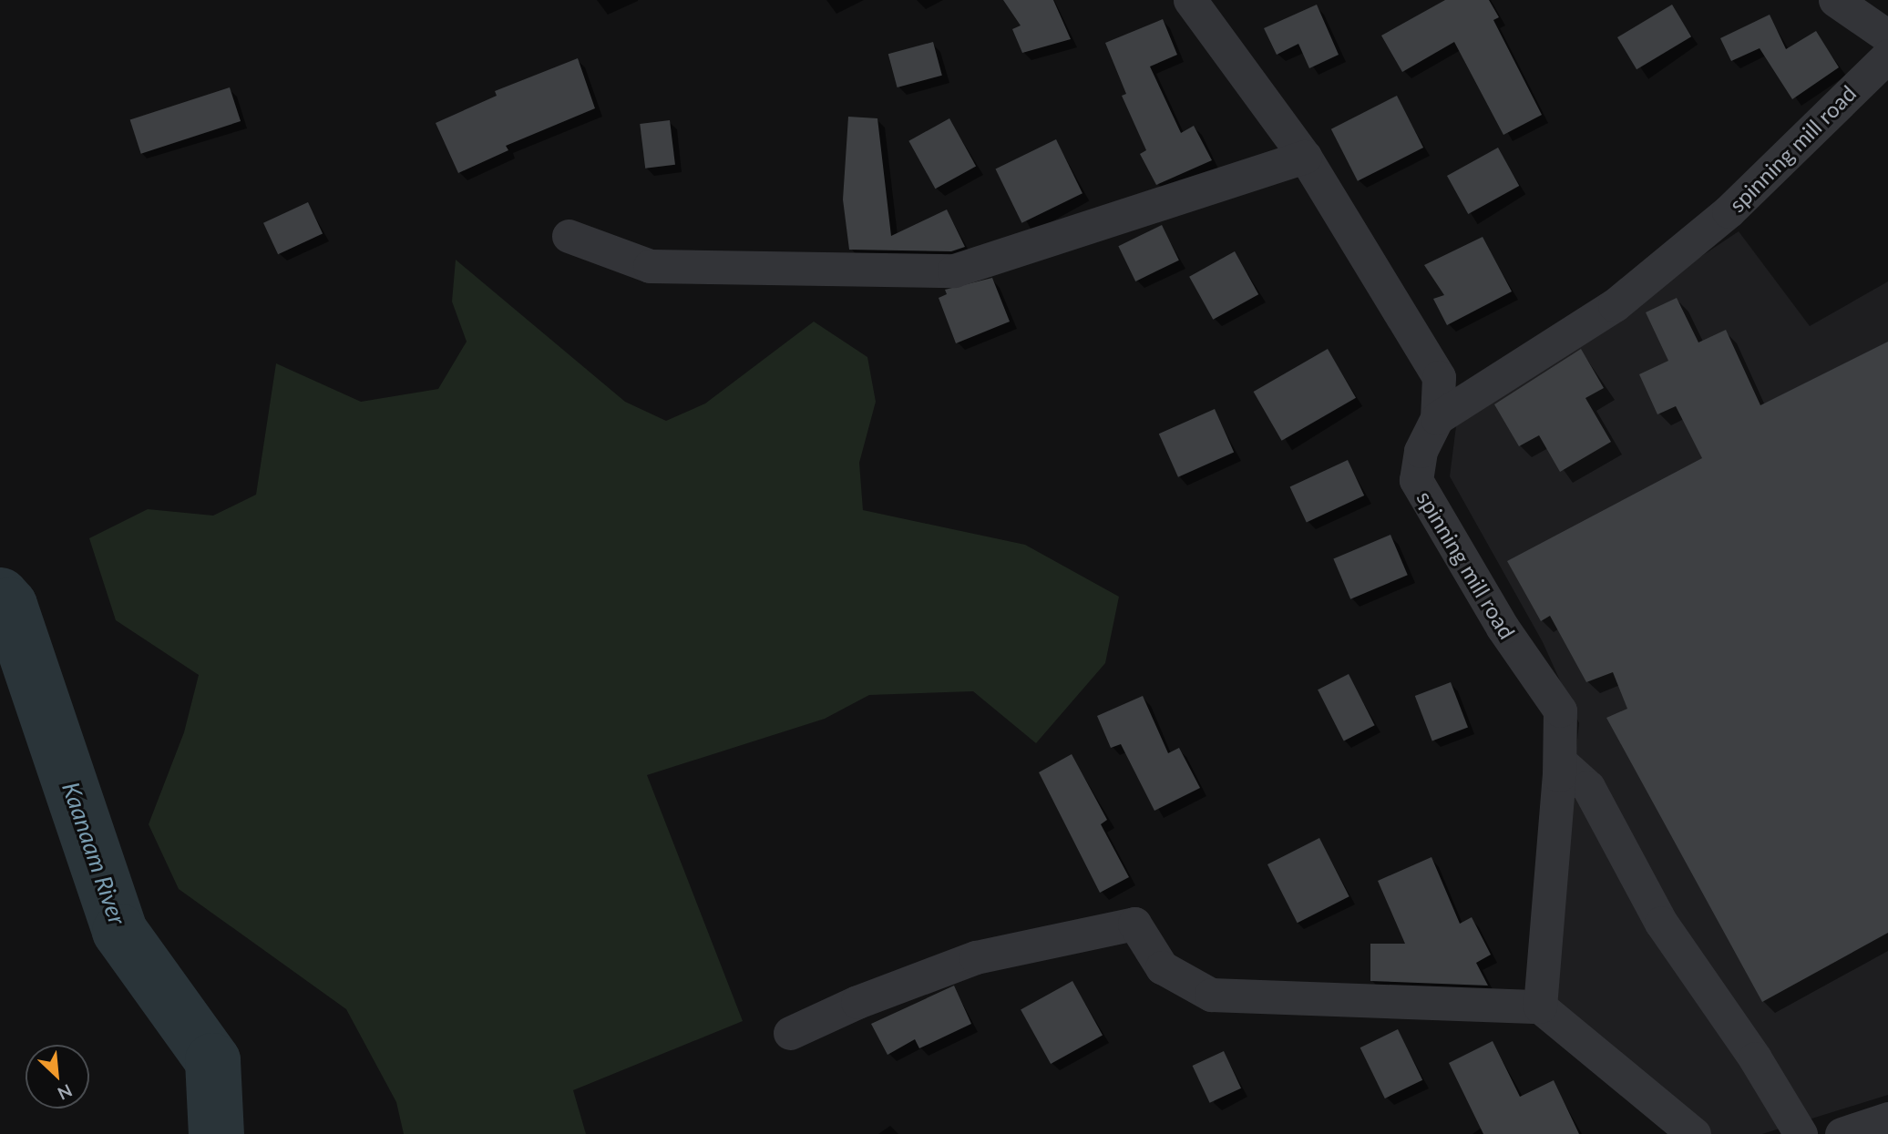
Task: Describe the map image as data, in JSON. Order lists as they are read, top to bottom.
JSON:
{
  "streets": {
    "street": ["spinning mill road"]
  },
  "water": ["Kaanaam River"],
  "north": "bottom right"
}
